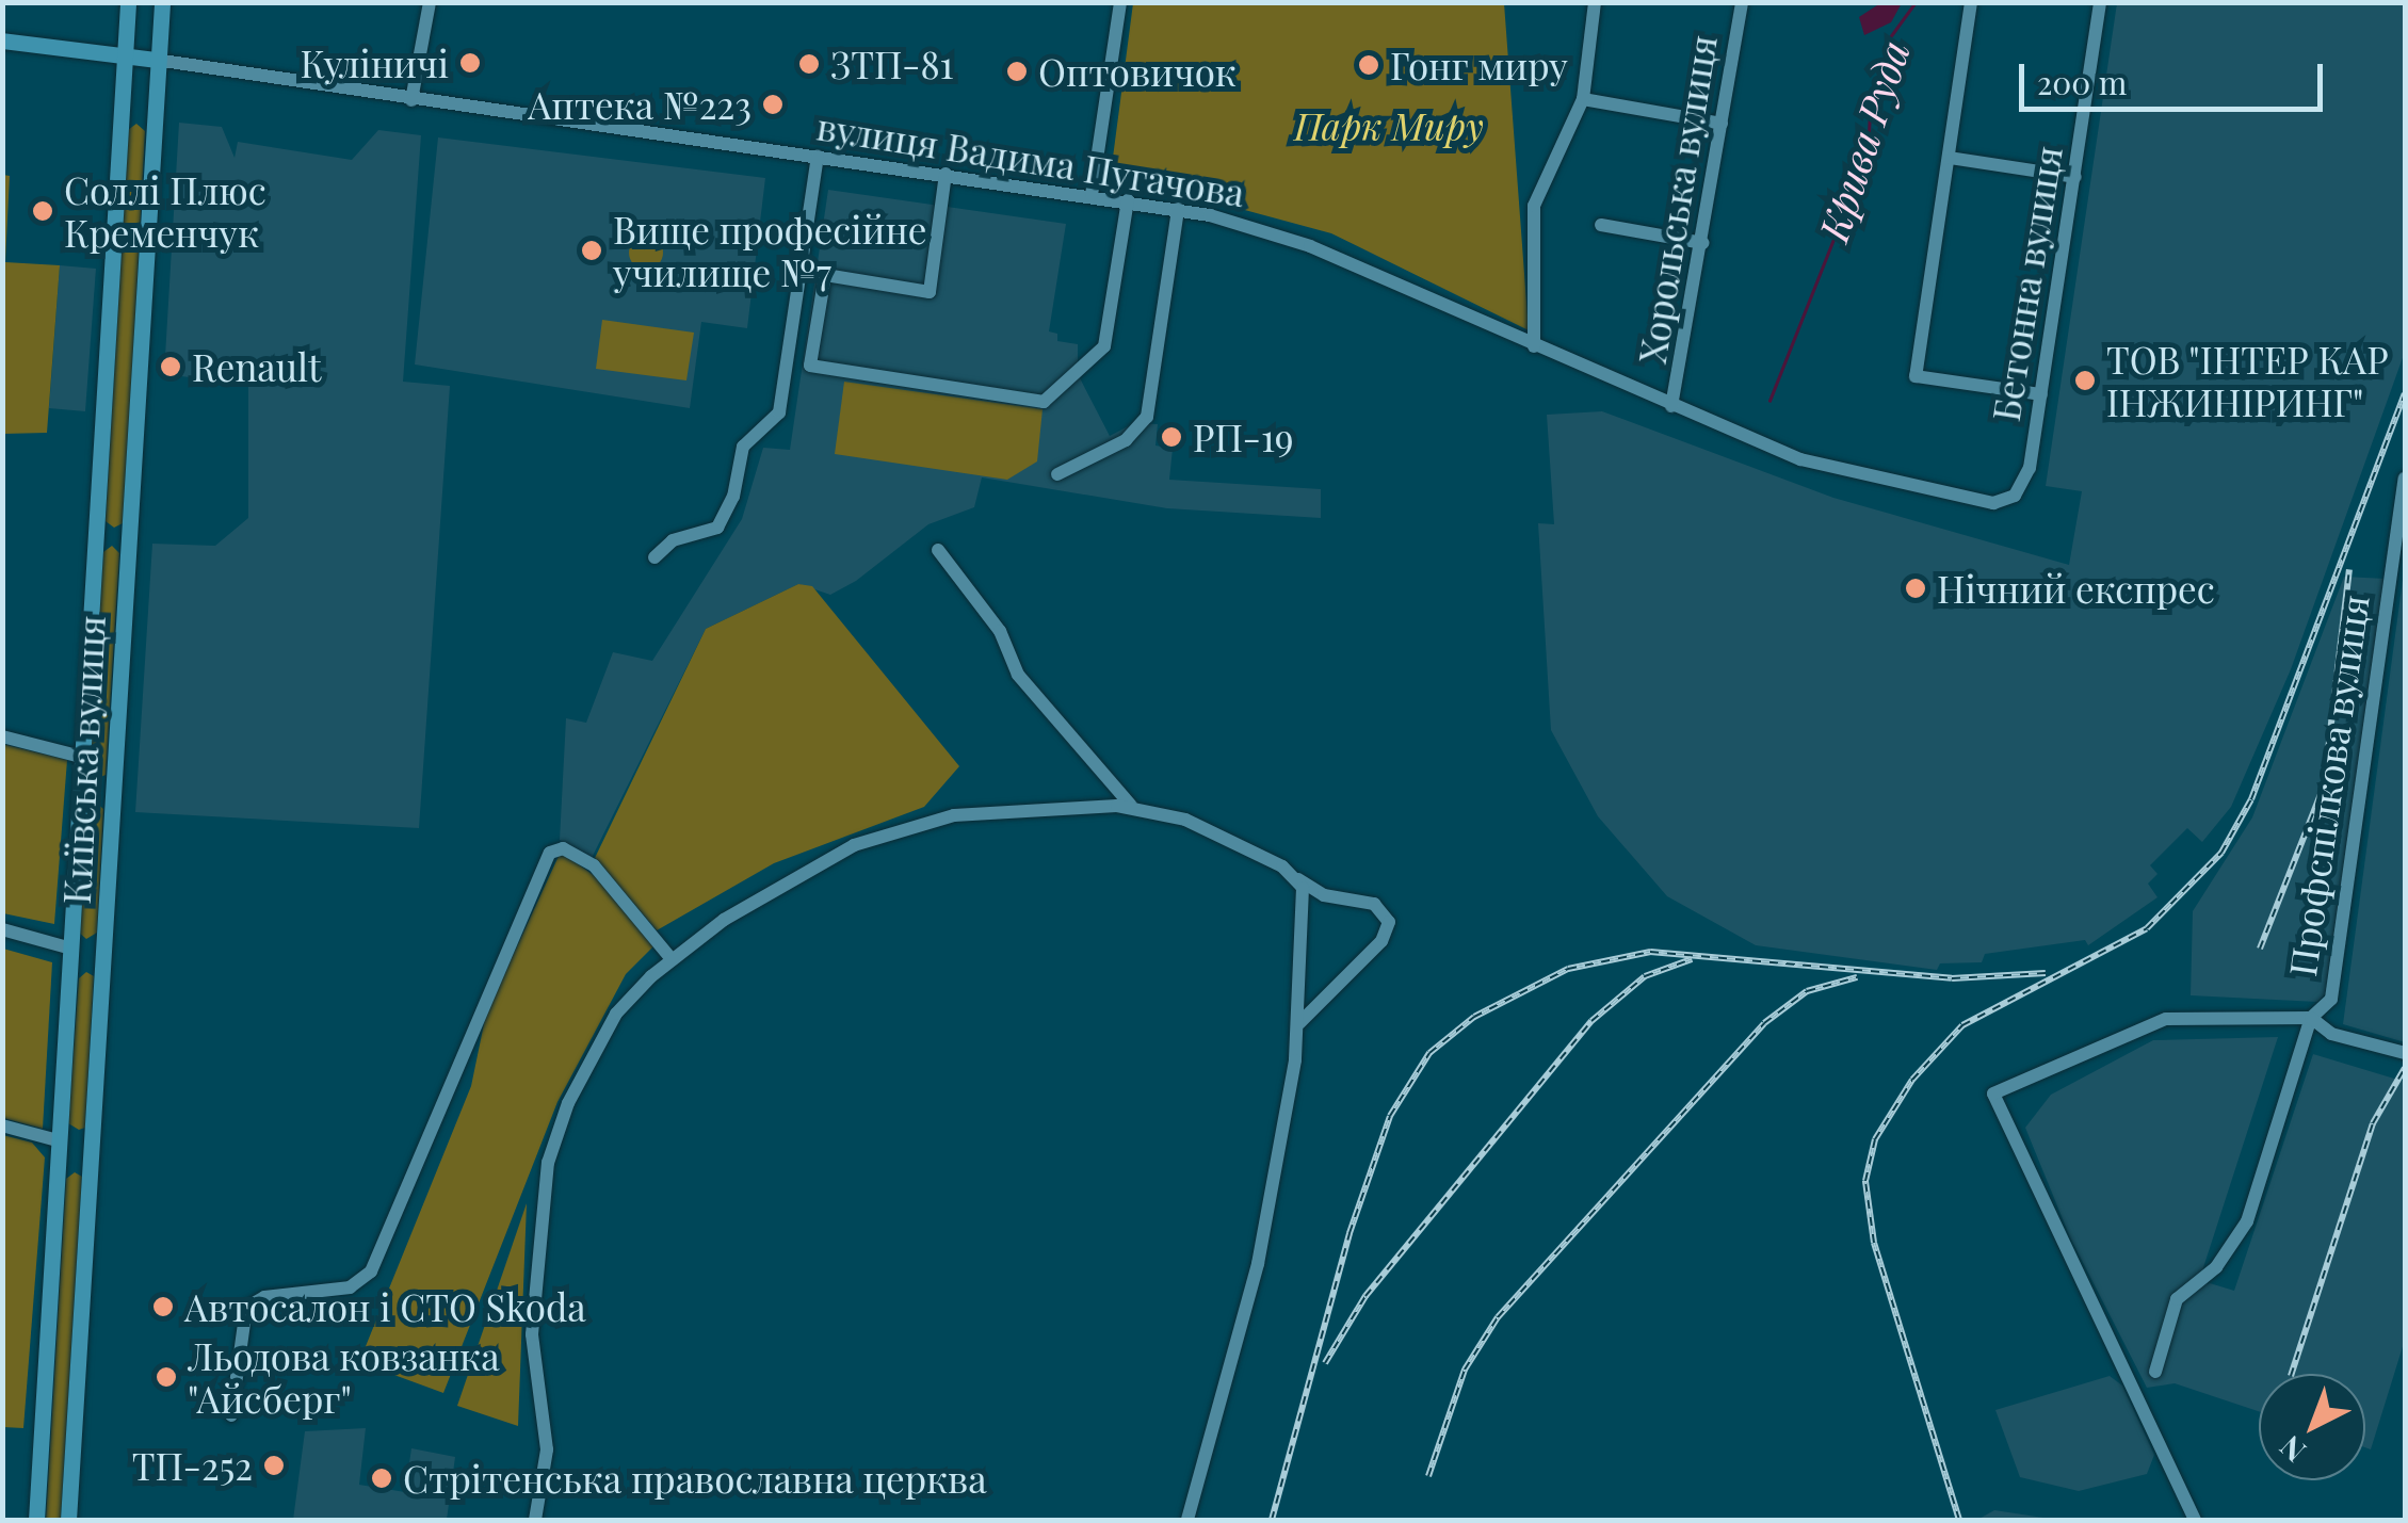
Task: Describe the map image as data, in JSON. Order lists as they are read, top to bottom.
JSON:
{
  "streets": {
    "main road": ["вулиця Вадима Пугачова", "Київська вулиця"],
    "street": ["Хорольська вулиця", "Бетонна вулиця", "Профспілкова вулиця"]
  },
  "crossings": [
    ["вулиця Вадима Пугачова", "Хорольська вулиця"],
    ["вулиця Вадима Пугачова", "Бетонна вулиця"],
    ["вулиця Вадима Пугачова", "Київська вулиця"]
  ],
  "water": ["Крива Руда"],
  "parks": ["Парк Миру"],
  "places": [
    "Куліничі",
    "ЗТП-81",
    "Гонг миру",
    "Оптовичок",
    "Аптека №223",
    "Соллі Плюс Кременчук",
    "Вище професійне училище №7",
    "Renault",
    "ТОВ \"ІНТЕР КАР ІНЖИНІРИНГ\"",
    "РП-19",
    "Нічний експрес",
    "Автосалон і СТО Skoda",
    "Льодова ковзанка \"Айсберг\"",
    "ТП-252",
    "Стрітенська православна церква"
  ],
  "scale_bar": "200 m",
  "north": "bottom left"
}
